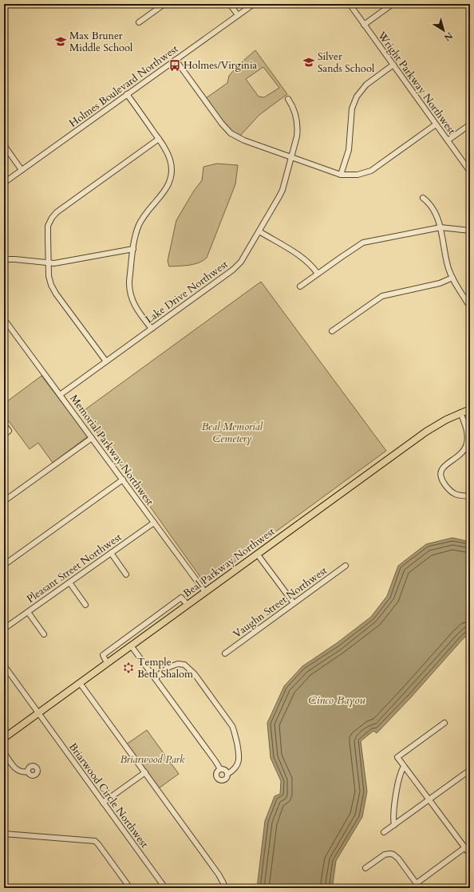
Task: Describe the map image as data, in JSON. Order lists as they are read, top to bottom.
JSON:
{
  "streets": {
    "main road": ["Beal Parkway Northwest"],
    "street": [
      "Wright Parkway Northwest",
      "Holmes Boulevard Northwest",
      "Lake Drive Northwest",
      "Memorial Parkway Northwest",
      "Pleasant Street Northwest",
      "Vaughn Street Northwest",
      "Briarwood Circle Northwest"
    ]
  },
  "crossings": [
    ["Lake Drive Northwest", "Memorial Parkway Northwest"],
    ["Memorial Parkway Northwest", "Beal Parkway Northwest"],
    ["Memorial Parkway Northwest", "Pleasant Street Northwest"],
    ["Beal Parkway Northwest", "Briarwood Circle Northwest"]
  ],
  "water": ["Cinco Bayou"],
  "parks": ["Beal Memorial Cemetery", "Briarwood Park"],
  "places": {
    "school or university": ["Max Bruner Middle School", "Silver Sands School"],
    "bus stop": ["Holmes/Virginia"],
    "synagogue": ["Temple Beth Shalom"]
  },
  "north": "bottom right"
}
